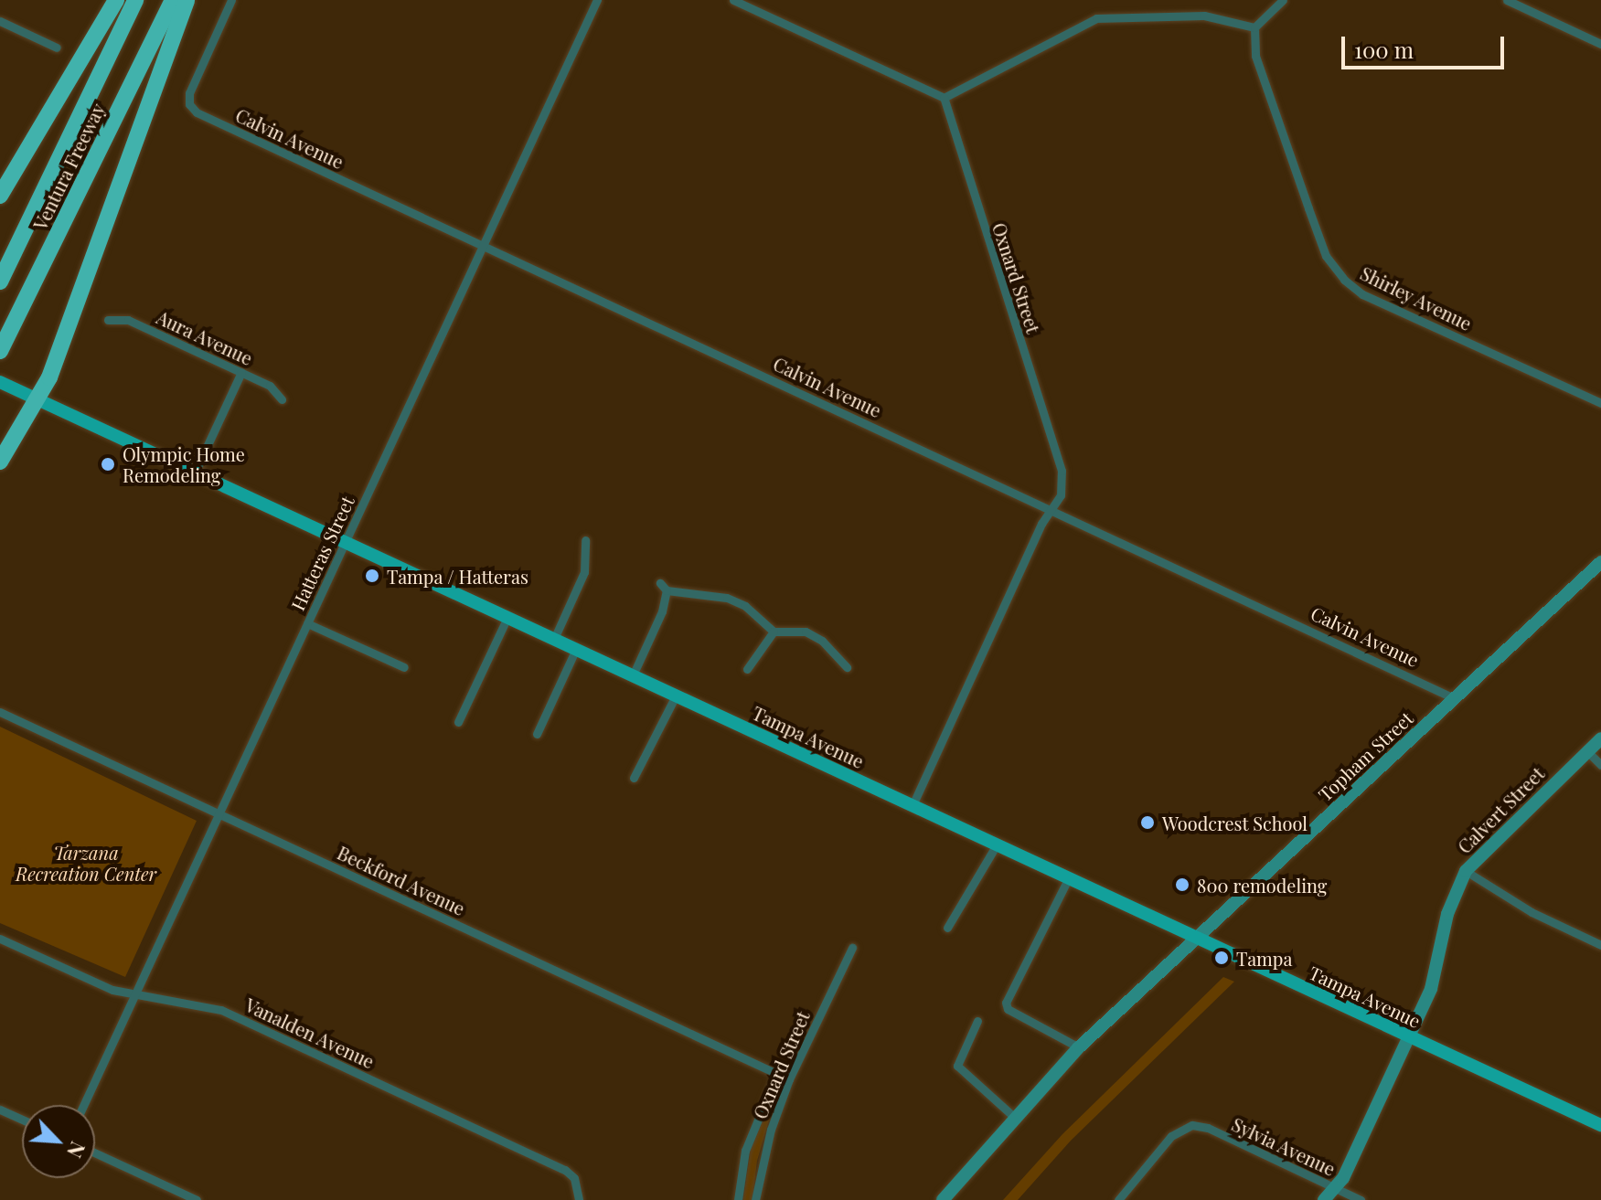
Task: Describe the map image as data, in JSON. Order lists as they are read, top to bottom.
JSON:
{
  "streets": {
    "highway": ["Ventura Freeway"],
    "main road": ["Tampa Avenue", "Topham Street", "Calvert Street"],
    "street": [
      "Calvin Avenue",
      "Oxnard Street",
      "Shirley Avenue",
      "Aura Avenue",
      "Hatteras Street",
      "Beckford Avenue",
      "Vanalden Avenue",
      "Sylvia Avenue"
    ]
  },
  "crossings": [
    ["Calvin Avenue", "Oxnard Street"],
    ["Calvin Avenue", "Hatteras Street"],
    ["Calvin Avenue", "Topham Street"],
    ["Oxnard Street", "Tampa Avenue"],
    ["Oxnard Street", "Beckford Avenue"],
    ["Hatteras Street", "Tampa Avenue"],
    ["Hatteras Street", "Beckford Avenue"],
    ["Hatteras Street", "Vanalden Avenue"],
    ["Tampa Avenue", "Topham Street"],
    ["Tampa Avenue", "Calvert Street"],
    ["Calvert Street", "Sylvia Avenue"]
  ],
  "parks": ["Tarzana Recreation Center"],
  "places": [
    "Olympic Home Remodeling",
    "Tampa / Hatteras",
    "Woodcrest School",
    "800 remodeling",
    "Tampa"
  ],
  "scale_bar": "100 m",
  "north": "bottom right"
}
